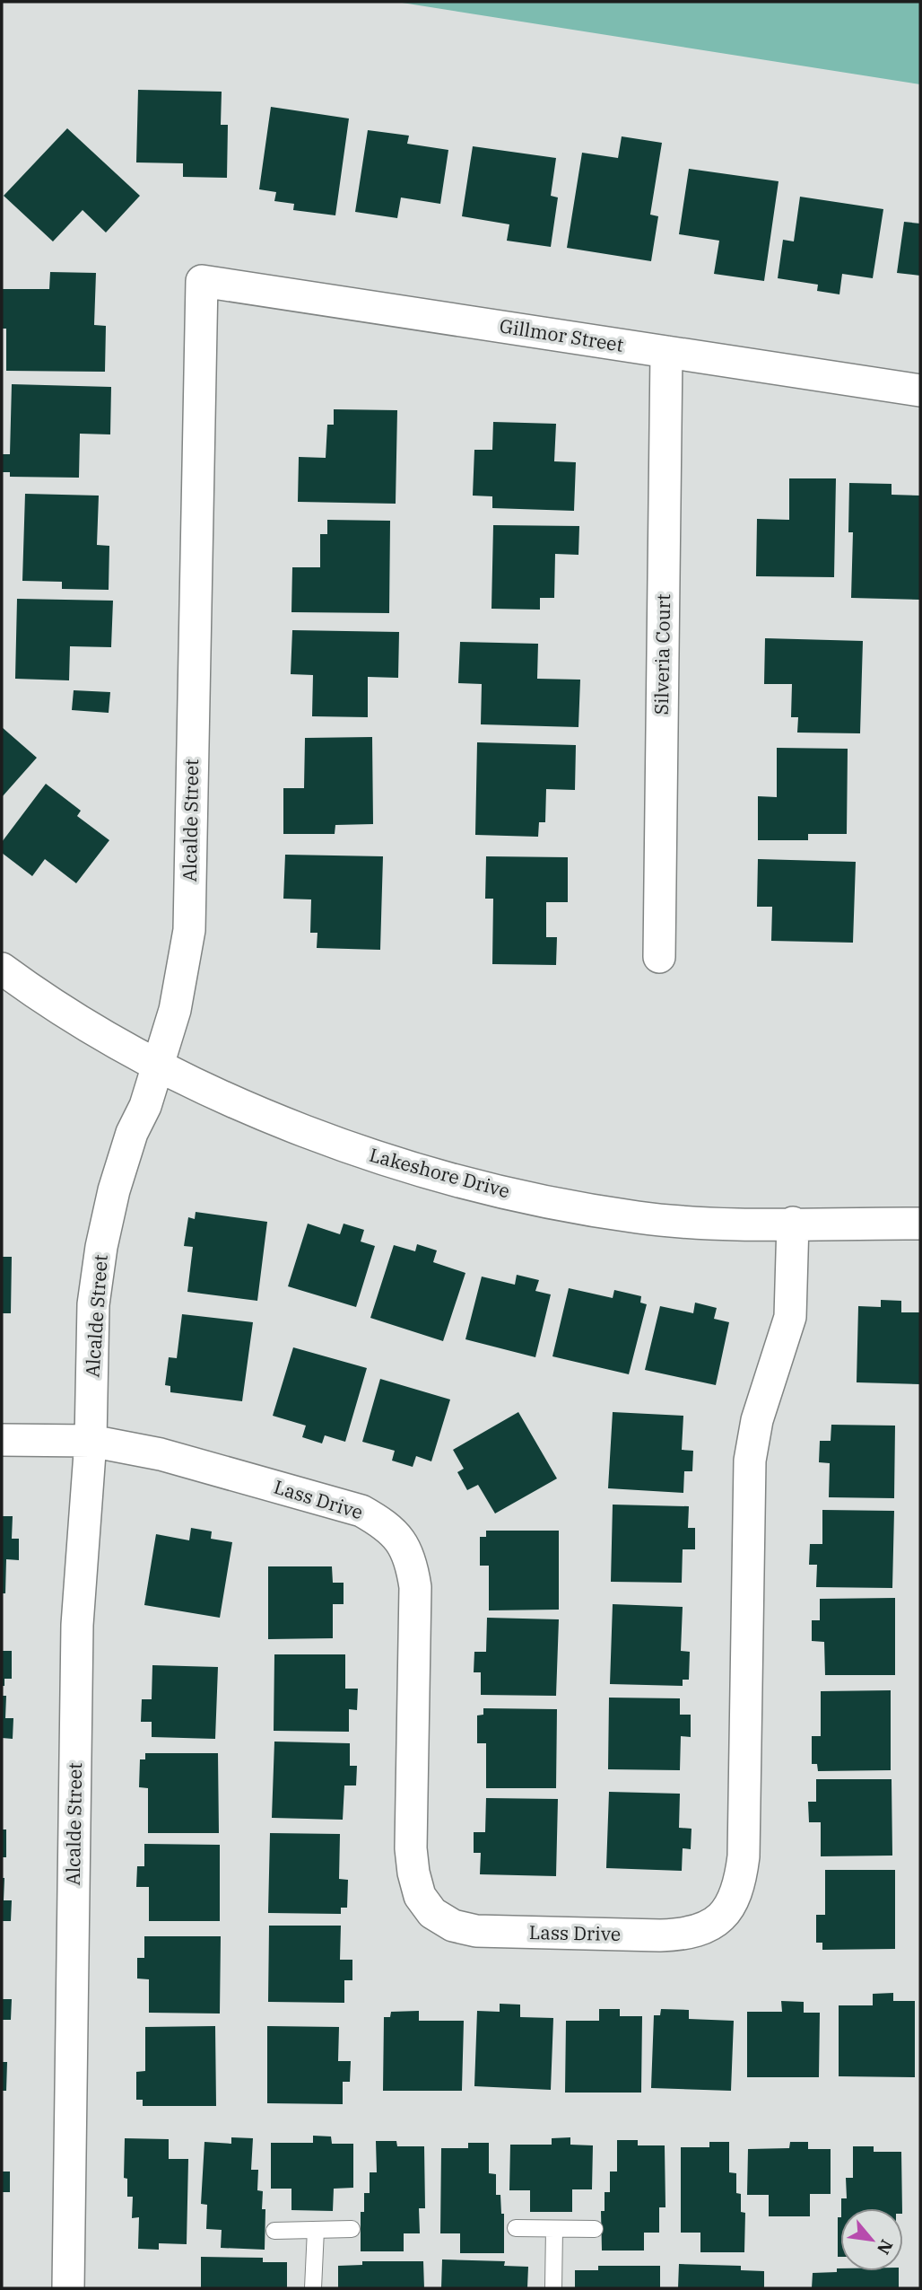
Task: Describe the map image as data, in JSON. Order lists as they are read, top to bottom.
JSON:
{
  "streets": {
    "street": [
      "Gillmor Street",
      "Silveria Court",
      "Alcalde Street",
      "Lakeshore Drive",
      "Lass Drive"
    ]
  },
  "crossings": [
    ["Gillmor Street", "Silveria Court"],
    ["Gillmor Street", "Alcalde Street"],
    ["Alcalde Street", "Lakeshore Drive"],
    ["Alcalde Street", "Lass Drive"],
    ["Lakeshore Drive", "Lass Drive"]
  ],
  "north": "bottom right"
}
